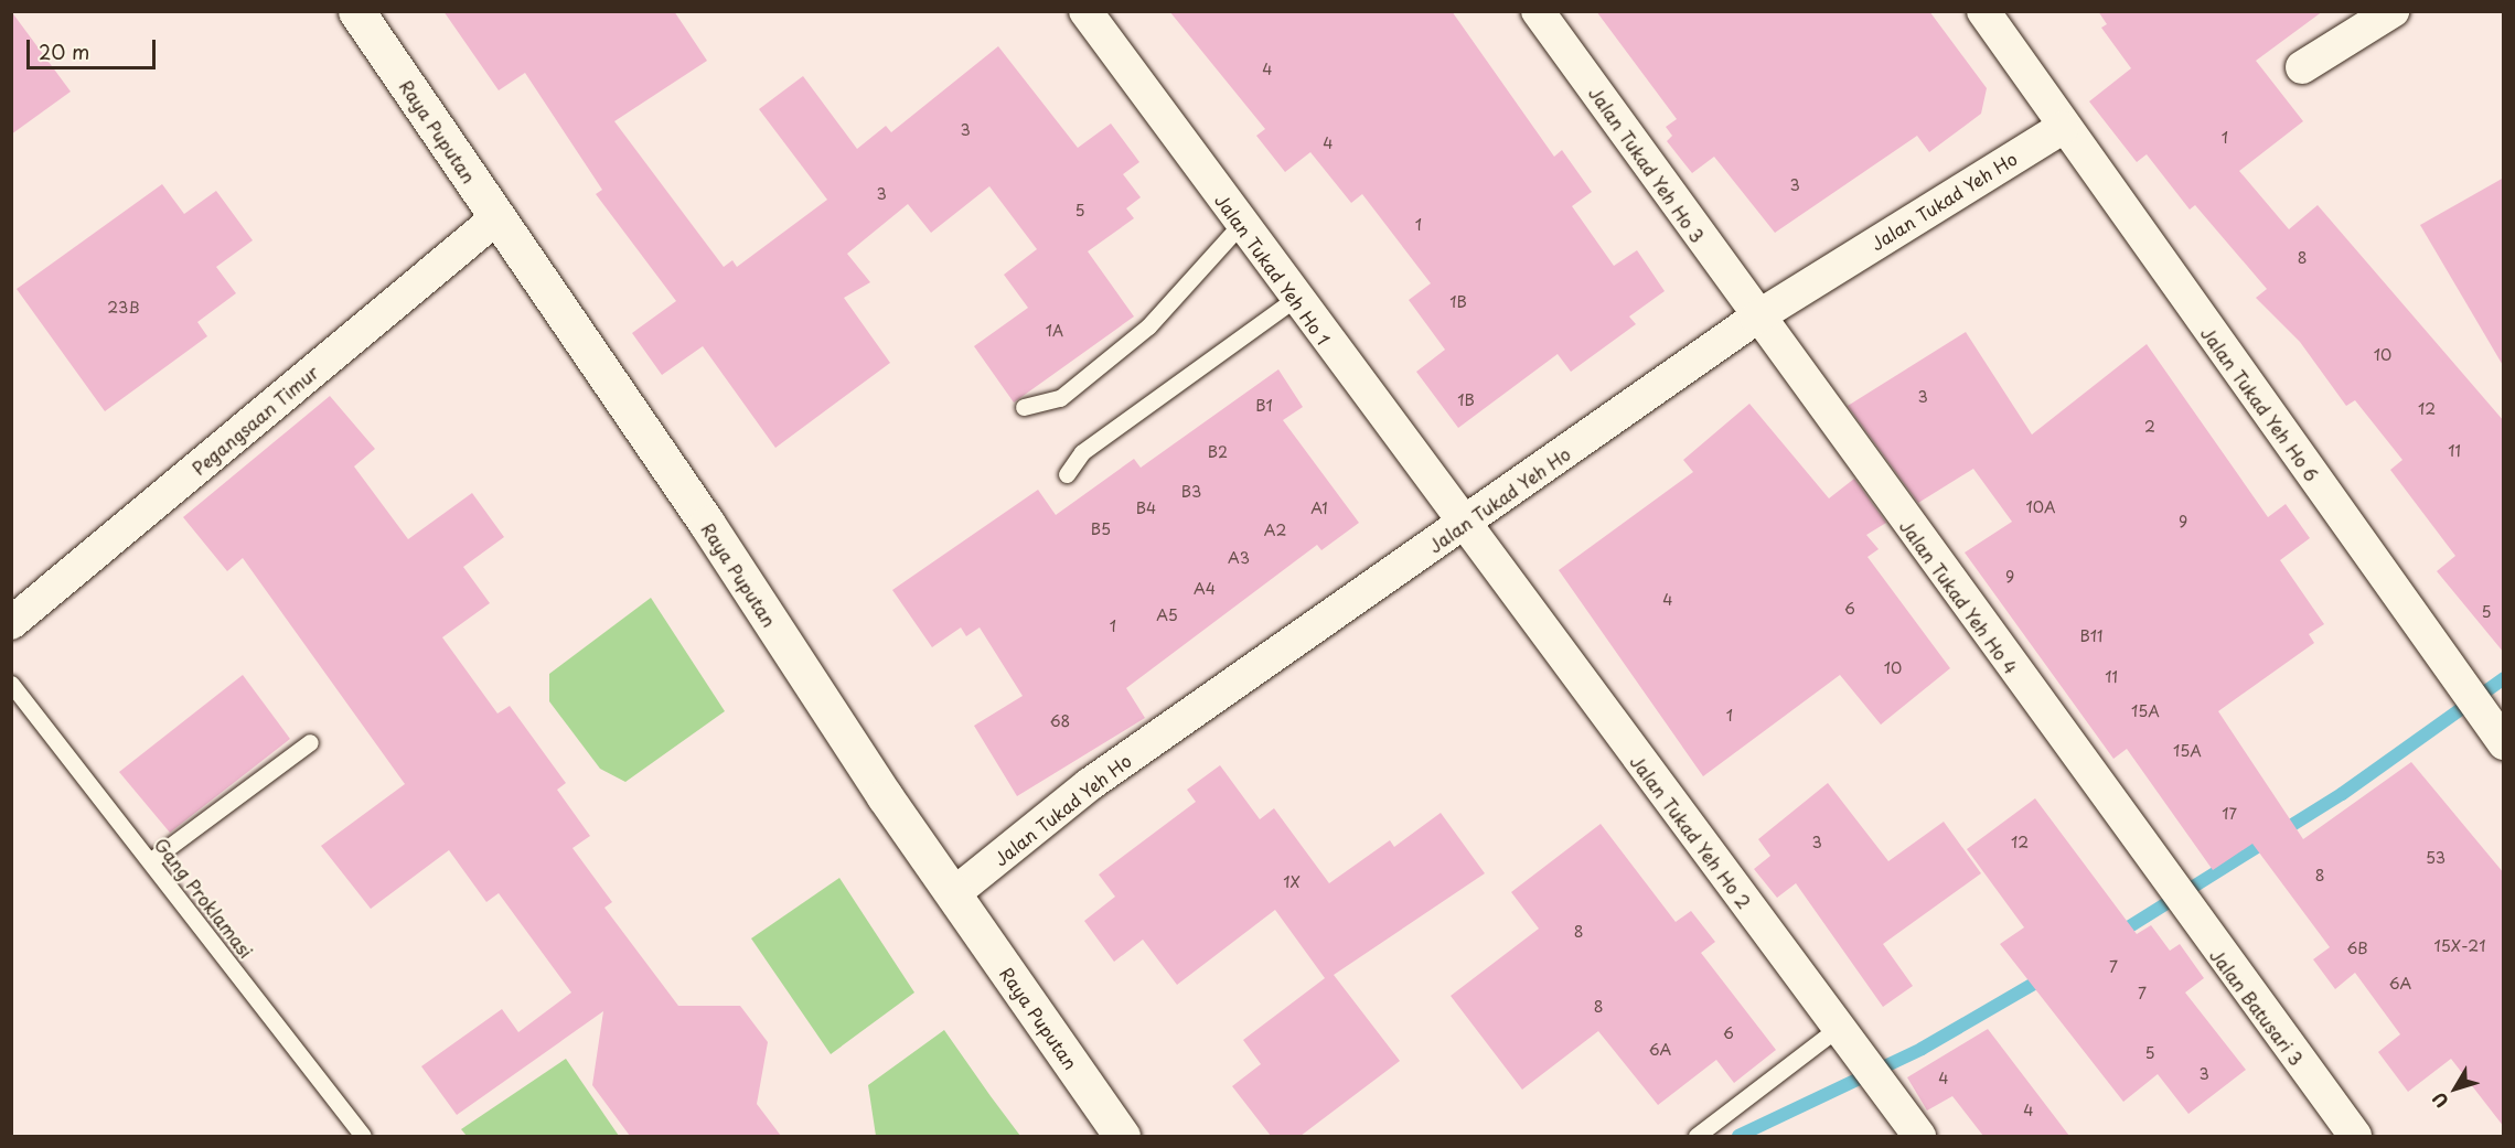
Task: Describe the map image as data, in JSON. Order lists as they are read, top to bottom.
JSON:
{
  "streets": {
    "main road": ["Raya Puputan"],
    "street": [
      "Jalan Tukad Yeh Ho 3",
      "Jalan Tukad Yeh Ho",
      "Jalan Tukad Yeh Ho 1",
      "Jalan Tukad Yeh Ho 6",
      "Pegangsaan Timur",
      "Jalan Tukad Yeh Ho 4",
      "Jalan Tukad Yeh Ho 2",
      "Jalan Batusari 3"
    ],
    "lane": ["Gang Proklamasi"]
  },
  "crossings": [
    ["Raya Puputan", "Jalan Tukad Yeh Ho"],
    ["Raya Puputan", "Pegangsaan Timur"],
    ["Jalan Tukad Yeh Ho 3", "Jalan Tukad Yeh Ho"],
    ["Jalan Tukad Yeh Ho 3", "Jalan Tukad Yeh Ho 4"],
    ["Jalan Tukad Yeh Ho", "Jalan Tukad Yeh Ho 1"],
    ["Jalan Tukad Yeh Ho", "Jalan Tukad Yeh Ho 6"],
    ["Jalan Tukad Yeh Ho", "Jalan Tukad Yeh Ho 4"],
    ["Jalan Tukad Yeh Ho", "Jalan Tukad Yeh Ho 2"],
    ["Jalan Tukad Yeh Ho 1", "Jalan Tukad Yeh Ho 2"],
    ["Jalan Tukad Yeh Ho 4", "Jalan Batusari 3"]
  ],
  "house_numbers": [
    "4",
    "3",
    "1",
    "4",
    "3",
    "3",
    "5",
    "1",
    "8",
    "1B",
    "23B",
    "1A",
    "10",
    "3",
    "1B",
    "B1",
    "12",
    "2",
    "11",
    "B2",
    "B3",
    "10A",
    "B4",
    "A1",
    "9",
    "B5",
    "A2",
    "A3",
    "9",
    "A4",
    "4",
    "6",
    "5",
    "A5",
    "1",
    "B11",
    "10",
    "11",
    "15A",
    "1",
    "68",
    "15A",
    "17",
    "3",
    "12",
    "53",
    "8",
    "1X",
    "8",
    "15X-21",
    "6B",
    "7",
    "6A",
    "7",
    "8",
    "6",
    "6A",
    "5",
    "3",
    "4",
    "4"
  ],
  "scale_bar": "20 m",
  "north": "bottom left"
}
